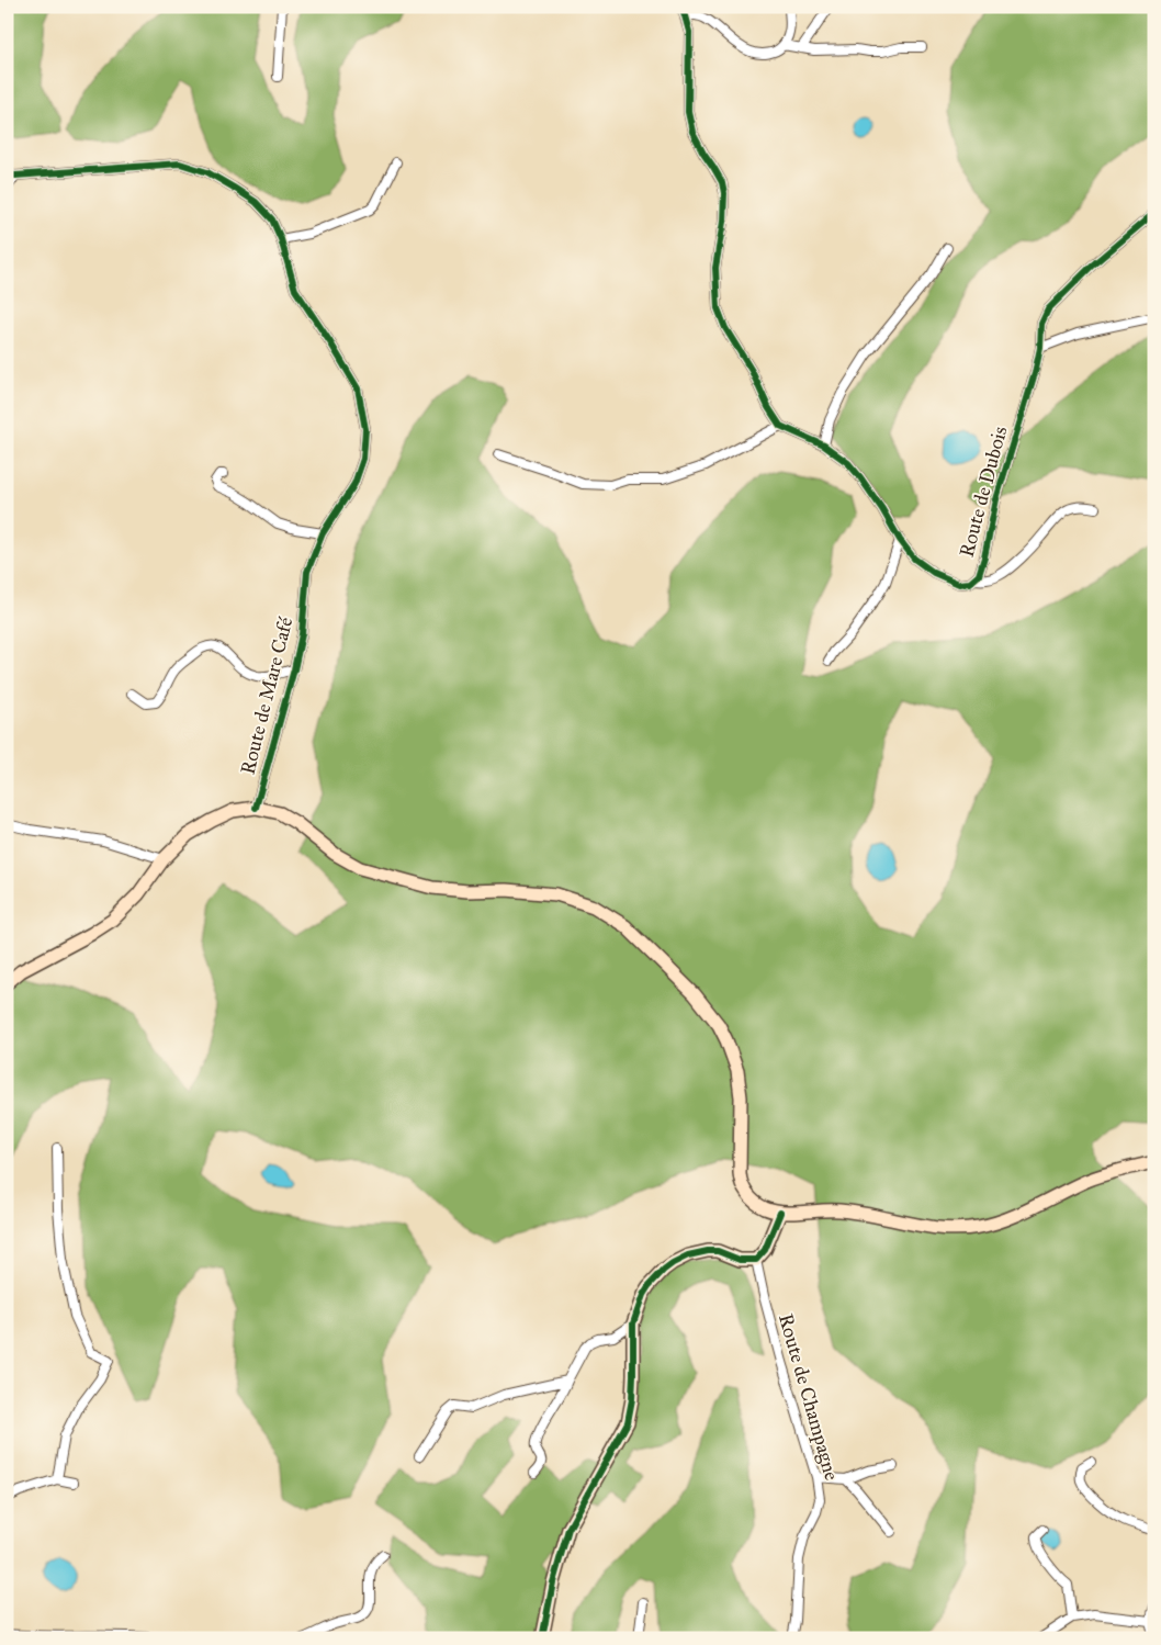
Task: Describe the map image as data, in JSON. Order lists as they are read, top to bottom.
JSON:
{
  "streets": {
    "street": ["Route de Dubois", "Route de Mare Café", "Route de Champagne"]
  }
}
